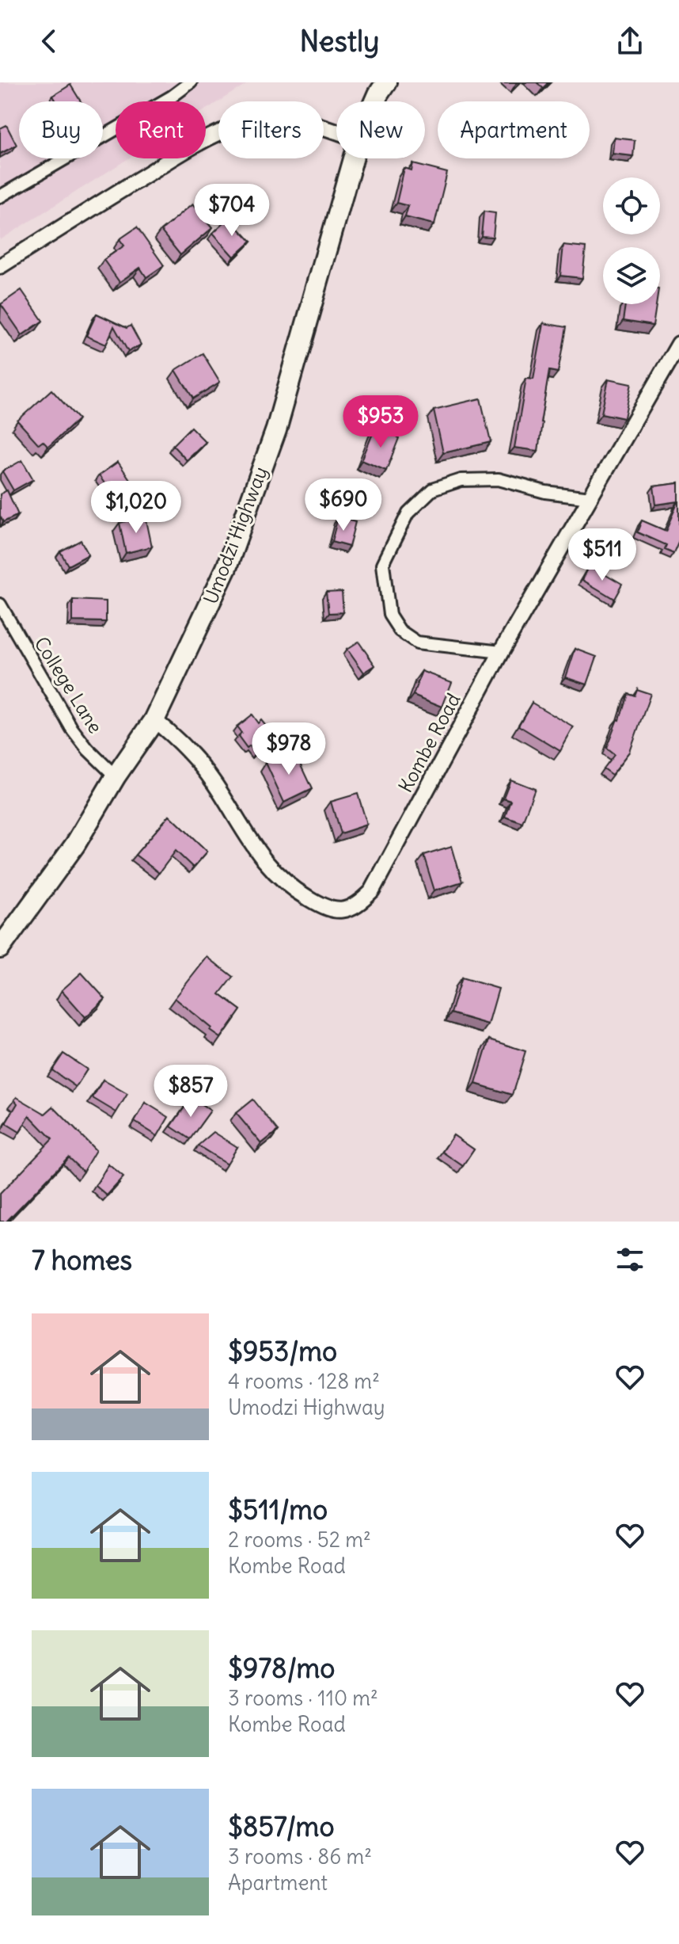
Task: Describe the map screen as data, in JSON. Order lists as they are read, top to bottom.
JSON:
{
  "streets": {
    "highway": ["Umodzi Highway"],
    "street": ["College Lane", "Kombe Road"]
  },
  "crossings": [
    ["Umodzi Highway", "College Lane"],
    ["Umodzi Highway", "Kombe Road"]
  ],
  "page": {
    "header": "Nestly",
    "chip": [
      "Buy",
      "Rent",
      "Filters",
      "New",
      "Apartment"
    ],
    "price": [
      "$704",
      "$953",
      "$690",
      "$1,020",
      "$511",
      "$978",
      "$857"
    ],
    "heading": "7 homes",
    "list": [
      {
        "name": "$953/mo",
        "note": "4 rooms · 128 m² · Umodzi Highway"
      },
      {
        "name": "$511/mo",
        "note": "2 rooms · 52 m² · Kombe Road"
      },
      {
        "name": "$978/mo",
        "note": "3 rooms · 110 m² · Kombe Road"
      },
      {
        "name": "$857/mo",
        "note": "3 rooms · 86 m² · Apartment"
      }
    ]
  }
}
